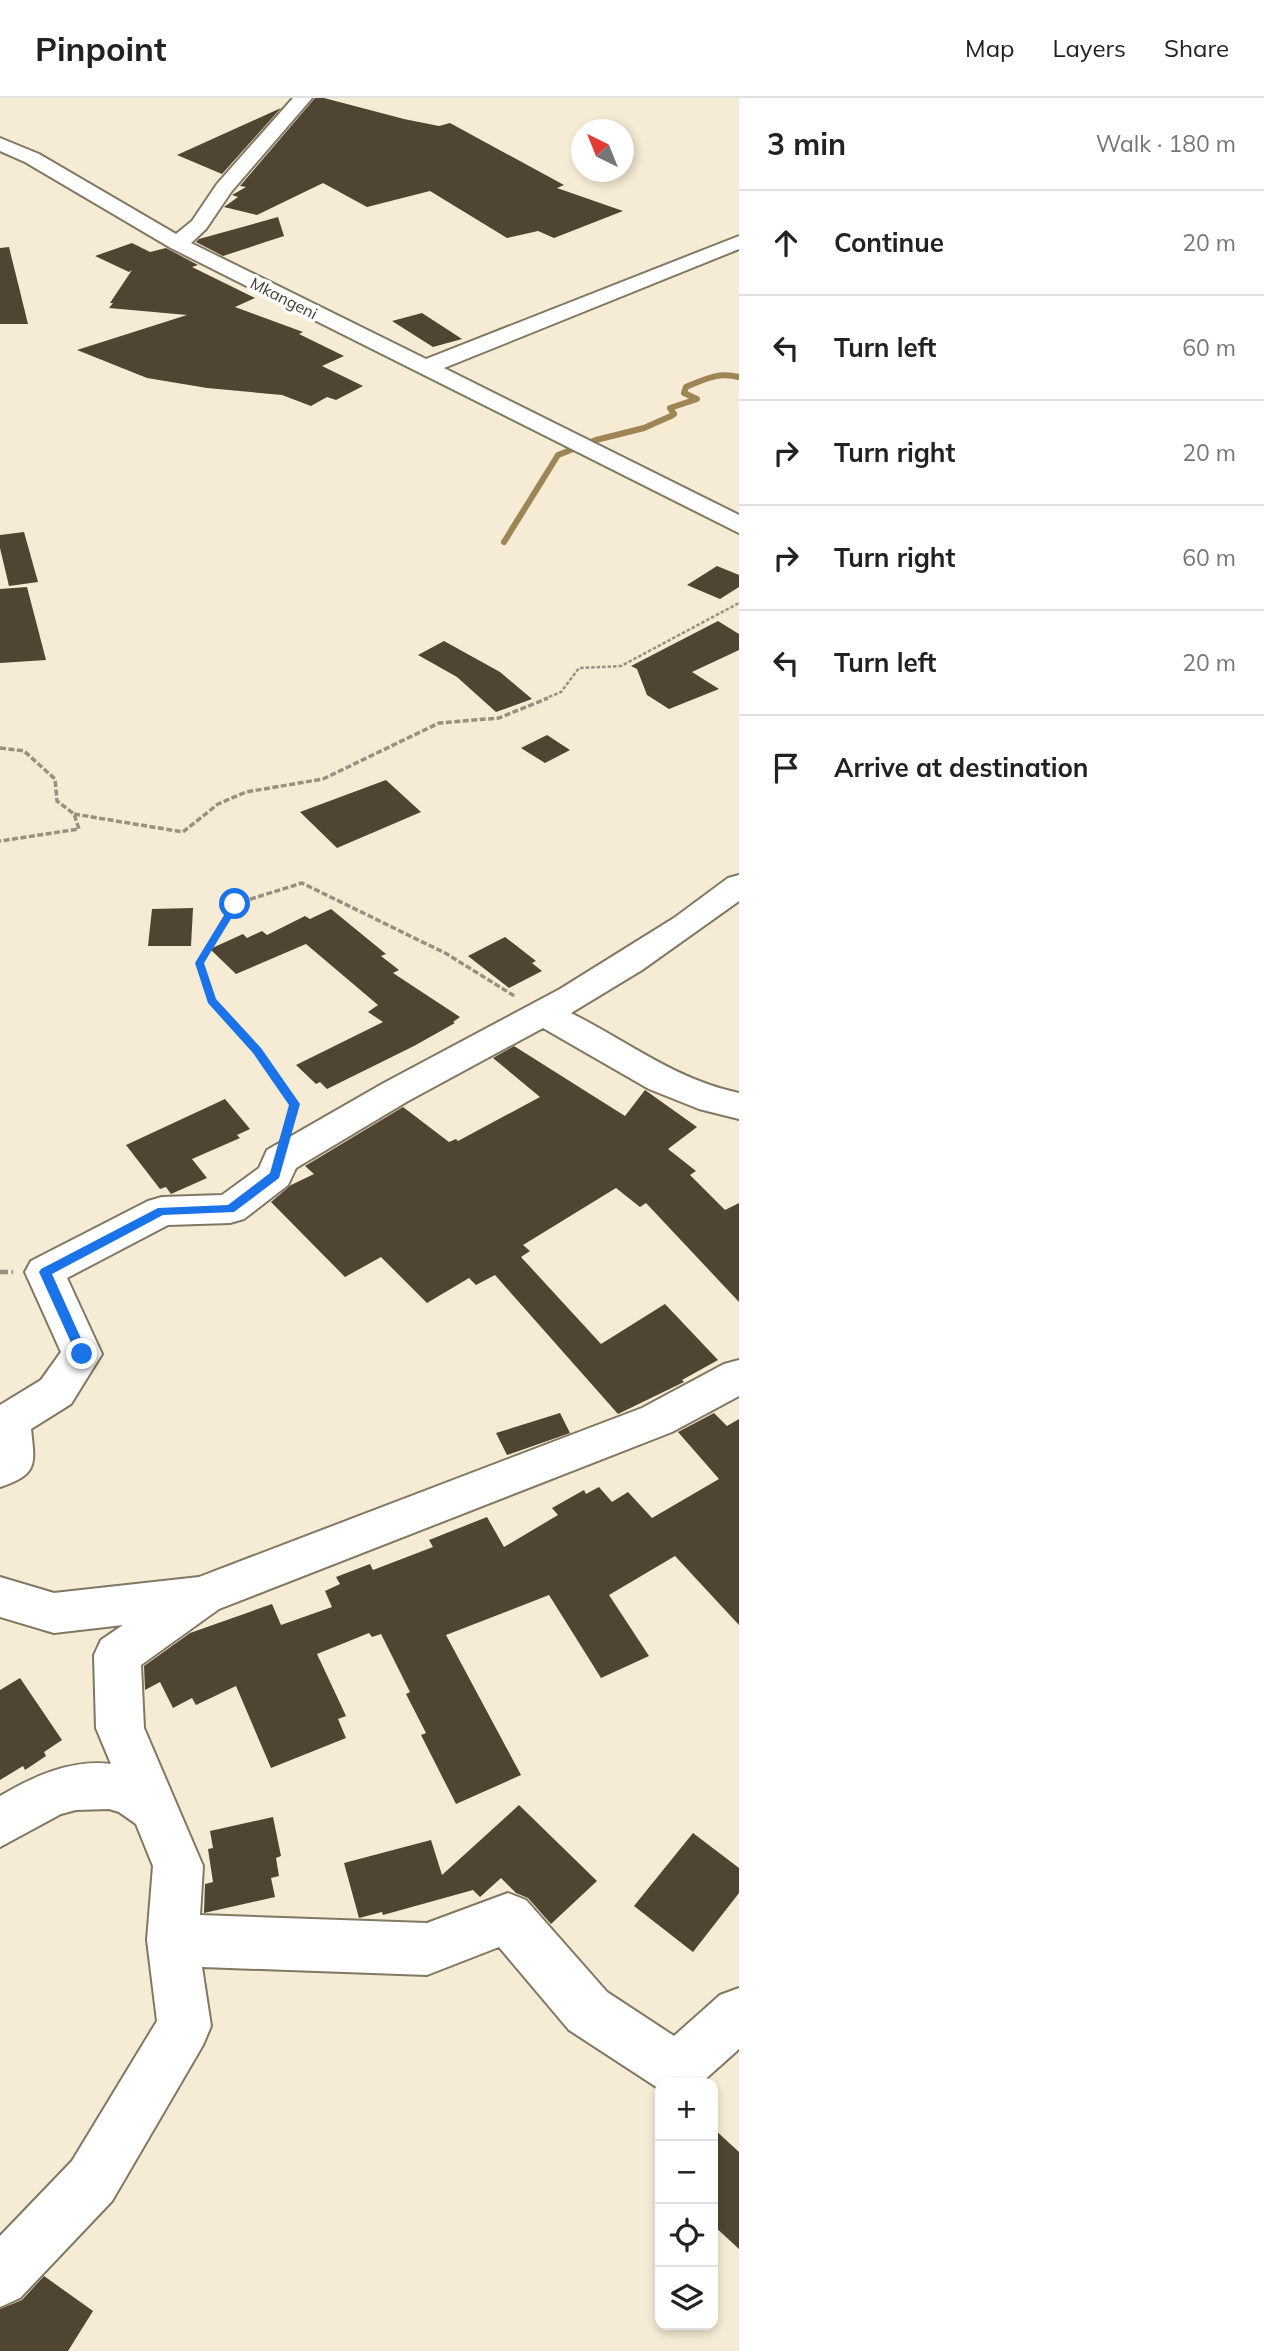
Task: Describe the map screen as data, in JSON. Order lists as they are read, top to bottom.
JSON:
{
  "streets": {
    "street": ["Mkangeni"]
  },
  "north": "top left",
  "page": {
    "header": "Pinpoint",
    "nav": ["Map", "Layers", "Share"],
    "heading": ["3 min", "Walk · 180 m"],
    "list": [
      ["Continue", "20 m"],
      ["Turn left", "60 m"],
      ["Turn right", "20 m"],
      ["Turn right", "60 m"],
      ["Turn left", "20 m"],
      "Arrive at destination"
    ],
    "map_buttons": ["+", "−"]
  }
}
